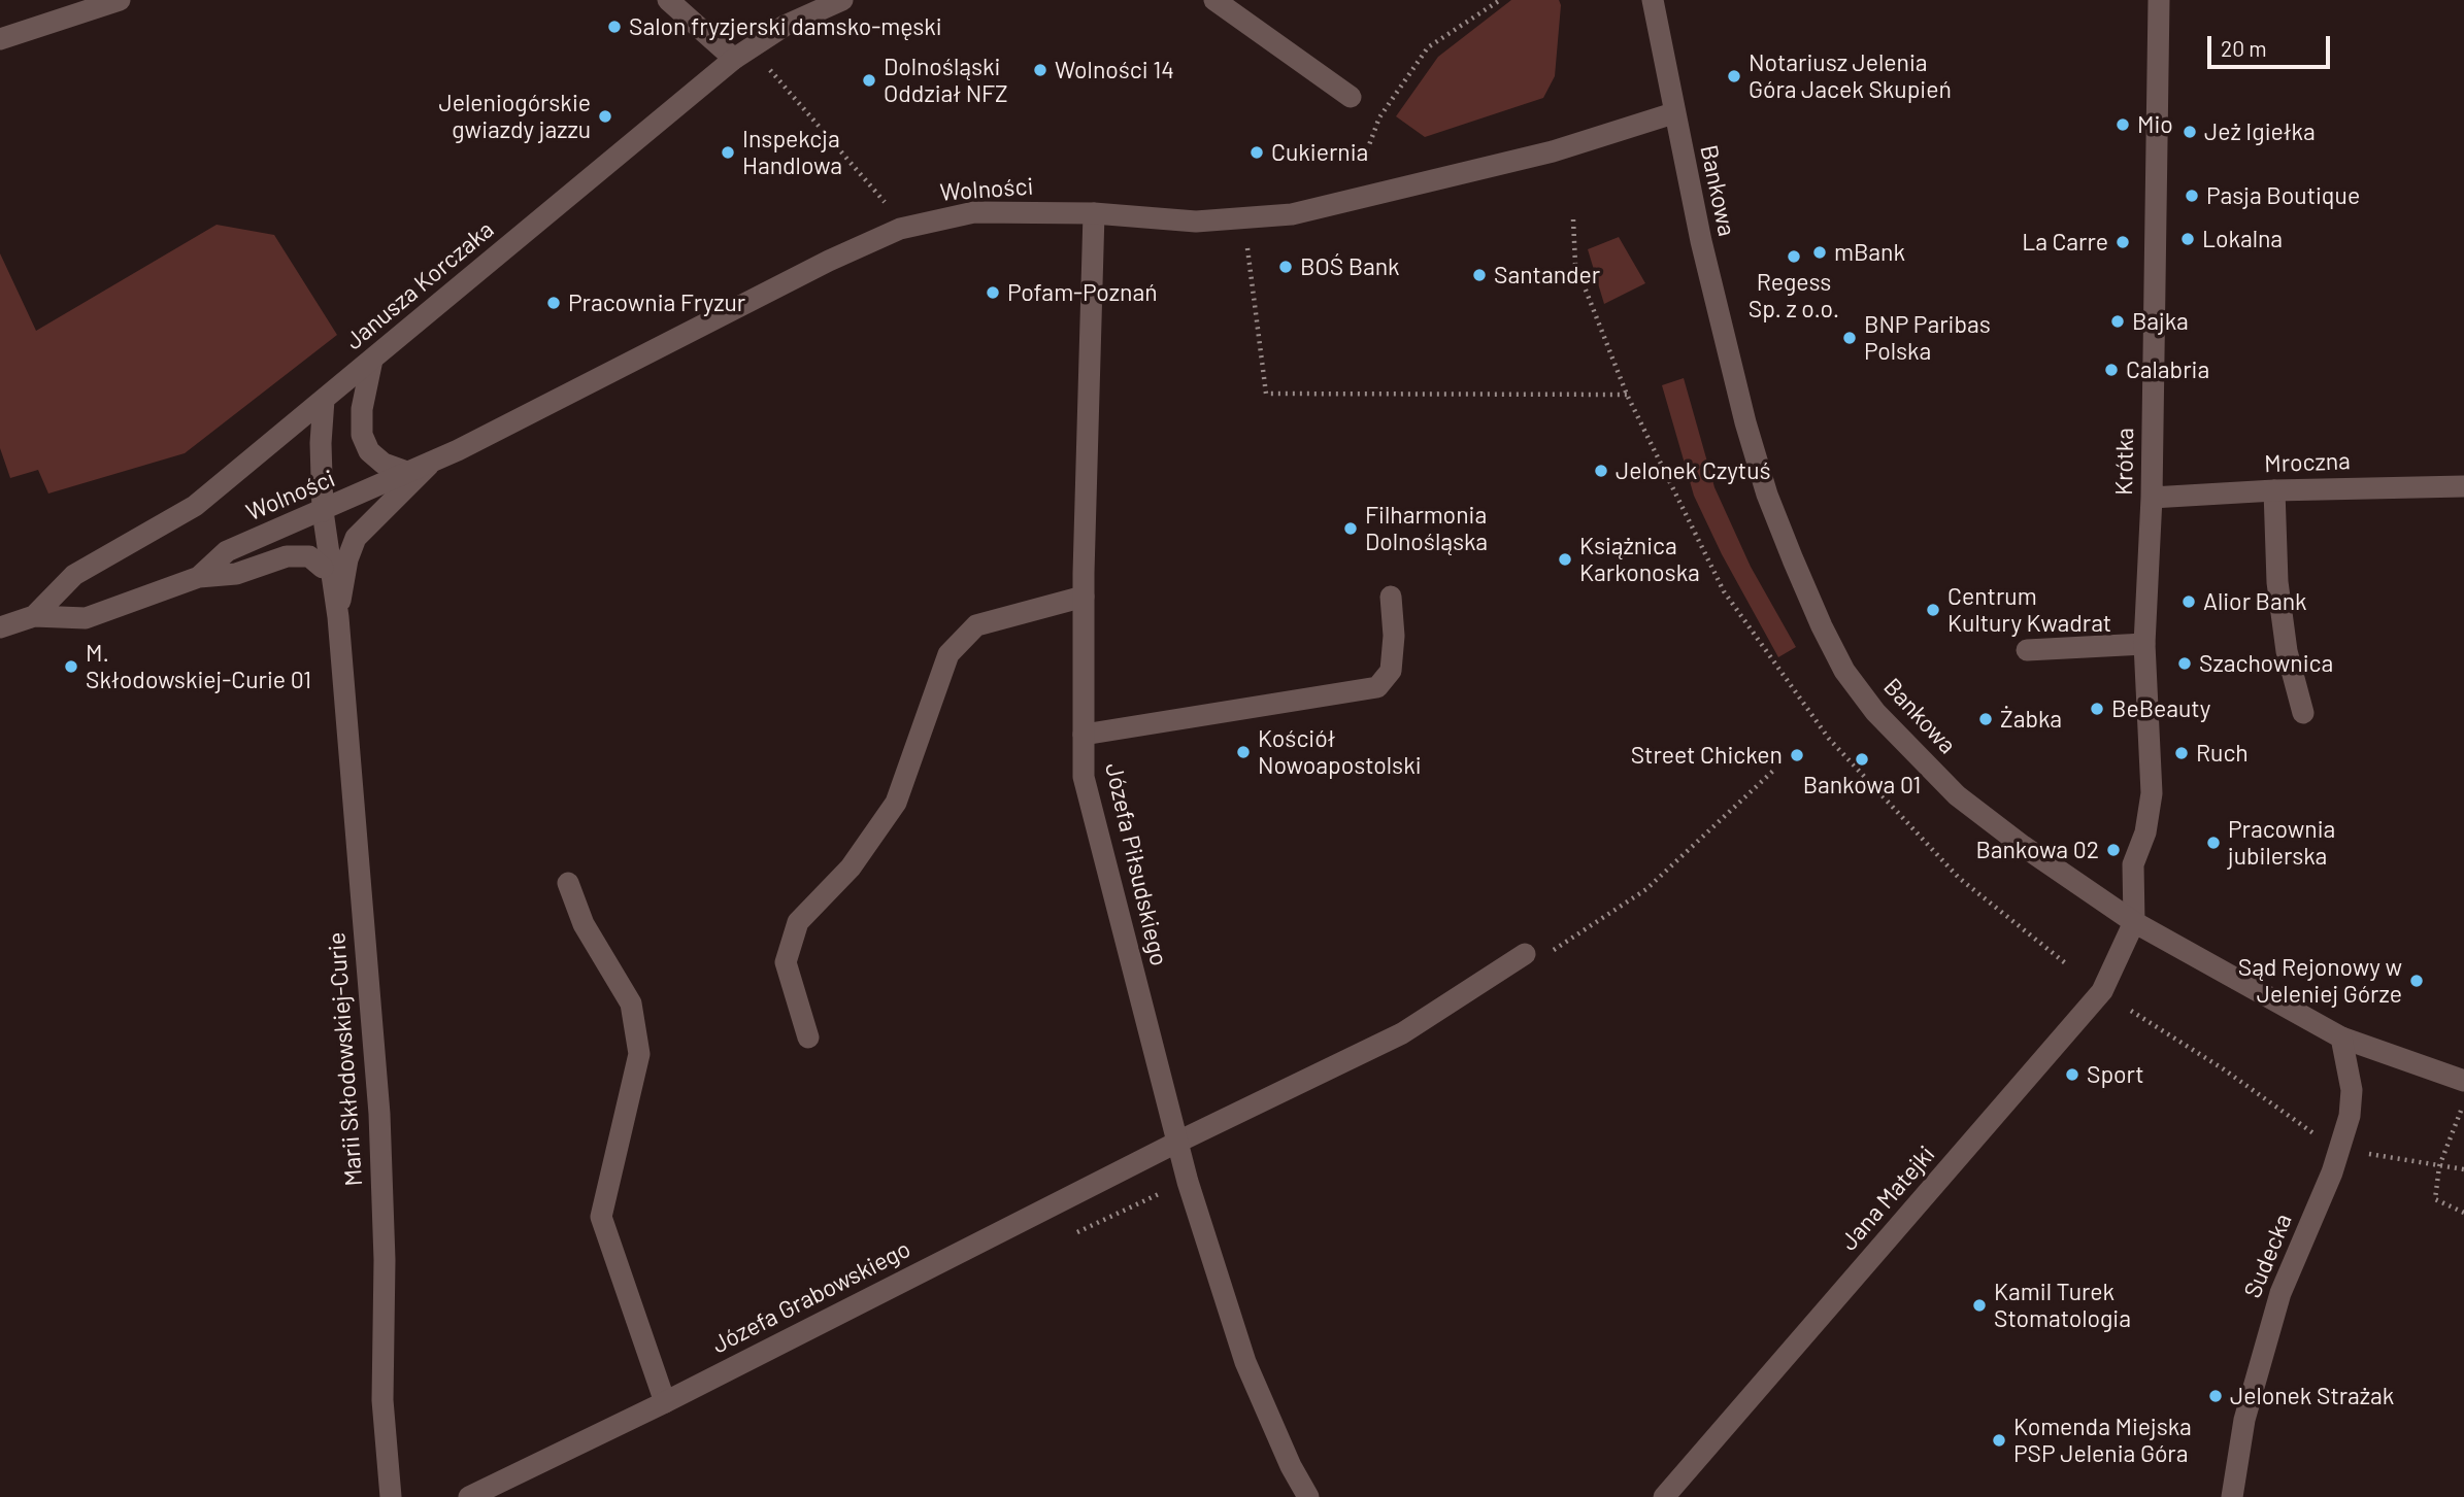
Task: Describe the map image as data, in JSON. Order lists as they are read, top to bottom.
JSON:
{
  "streets": {
    "street": [
      "Wolności",
      "Bankowa",
      "Janusza Korczaka",
      "Krótka",
      "Mroczna",
      "Józefa Piłsudskiego",
      "Marii Skłodowskiej-Curie",
      "Jana Matejki",
      "Sudecka",
      "Józefa Grabowskiego"
    ]
  },
  "crossings": [
    ["Wolności", "Bankowa"],
    ["Wolności", "Janusza Korczaka"],
    ["Wolności", "Józefa Piłsudskiego"],
    ["Wolności", "Marii Skłodowskiej-Curie"],
    ["Bankowa", "Krótka"],
    ["Bankowa", "Jana Matejki"],
    ["Bankowa", "Sudecka"],
    ["Janusza Korczaka", "Marii Skłodowskiej-Curie"],
    ["Krótka", "Mroczna"],
    ["Krótka", "Jana Matejki"],
    ["Józefa Piłsudskiego", "Józefa Grabowskiego"]
  ],
  "places": [
    "Salon fryzjerski damsko-męski",
    "Wolności 14",
    "Notariusz Jelenia Góra Jacek Skupień",
    "Dolnośląski Oddział NFZ",
    "Jeleniogórskie gwiazdy jazzu",
    "Mio",
    "Jeż Igiełka",
    "Inspekcja Handlowa",
    "Cukiernia",
    "Pasja Boutique",
    "Lokalna",
    "La Carre",
    "mBank",
    "Regess Sp. z o.o.",
    "BOŚ Bank",
    "Santander",
    "Pofam-Poznań",
    "Pracownia Fryzur",
    "Bajka",
    "BNP Paribas Polska",
    "Calabria",
    "Jelonek Czytuś",
    "Filharmonia Dolnośląska",
    "Książnica Karkonoska",
    "Alior Bank",
    "Centrum Kultury Kwadrat",
    "Szachownica",
    "M. Skłodowskiej-Curie 01",
    "BeBeauty",
    "Żabka",
    "Kościół Nowoapostolski",
    "Ruch",
    "Street Chicken",
    "Bankowa 01",
    "Pracownia jubilerska",
    "Bankowa 02",
    "Sąd Rejonowy w Jeleniej Górze",
    "Sport",
    "Kamil Turek Stomatologia",
    "Jelonek Strażak",
    "Komenda Miejska PSP Jelenia Góra"
  ],
  "scale_bar": "20 m"
}
